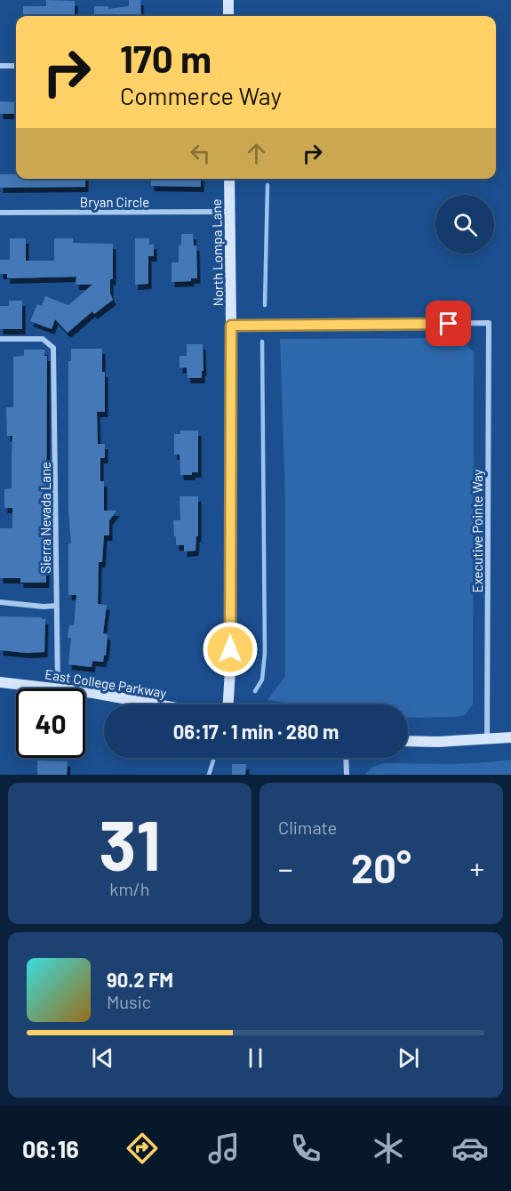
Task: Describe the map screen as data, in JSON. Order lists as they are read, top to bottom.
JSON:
{
  "streets": {
    "street": [
      "Bryan Circle",
      "North Lompa Lane",
      "Sierra Nevada Lane",
      "Executive Pointe Way",
      "East College Parkway"
    ]
  },
  "crossings": [
    ["Bryan Circle", "North Lompa Lane"],
    ["North Lompa Lane", "Executive Pointe Way"],
    ["Sierra Nevada Lane", "East College Parkway"]
  ],
  "page": {
    "turn": ["170 m", "Commerce Way"],
    "limit": "40",
    "trip": "06:17 · 1 min · 280 m",
    "tile": [
      ["31", "km/h"],
      "Climate"
    ],
    "heat": ["−", "20°", "+"],
    "song": ["90.2 FM", "Music"],
    "tabs": "06:16"
  }
}
